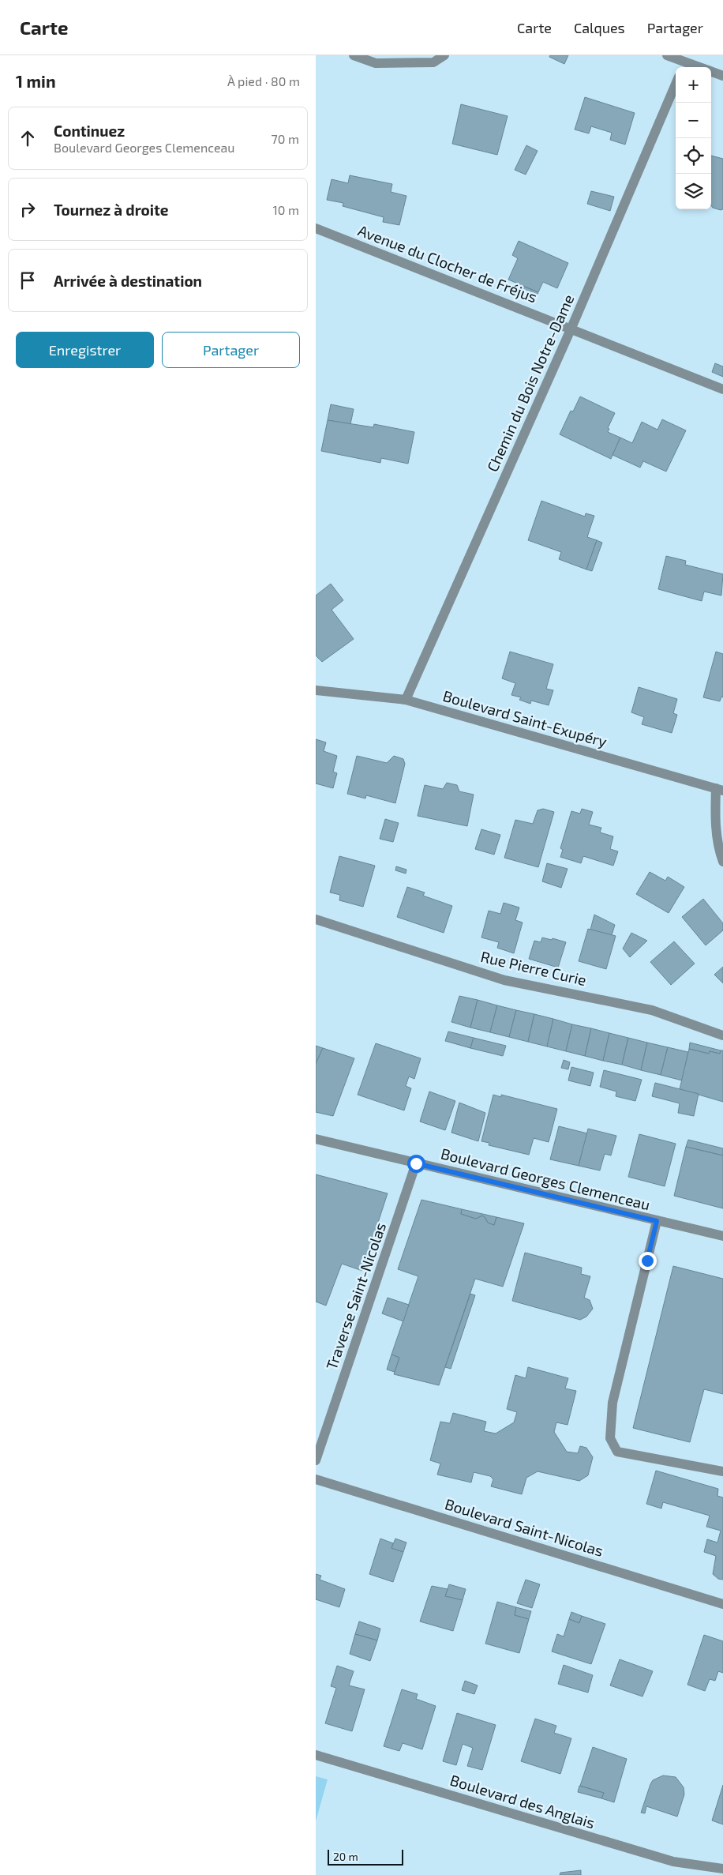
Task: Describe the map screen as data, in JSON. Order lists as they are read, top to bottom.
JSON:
{
  "streets": {
    "street": [
      "Avenue du Clocher de Fréjus",
      "Chemin du Bois Notre-Dame",
      "Boulevard Saint-Exupéry",
      "Rue Pierre Curie",
      "Boulevard Georges Clemenceau",
      "Traverse Saint-Nicolas",
      "Boulevard Saint-Nicolas",
      "Boulevard des Anglais"
    ]
  },
  "crossings": [
    ["Avenue du Clocher de Fréjus", "Chemin du Bois Notre-Dame"],
    ["Chemin du Bois Notre-Dame", "Boulevard Saint-Exupéry"],
    ["Boulevard Georges Clemenceau", "Traverse Saint-Nicolas"]
  ],
  "scale_bar": "20 m",
  "page": {
    "header": "Carte",
    "nav": ["Carte", "Calques", "Partager"],
    "heading": ["1 min", "À pied · 80 m"],
    "map_buttons": ["+", "−"],
    "list": [
      ["Continuez", "Boulevard Georges Clemenceau", "70 m"],
      ["Tournez à droite", "10 m"],
      "Arrivée à destination"
    ],
    "buttons": ["Enregistrer", "Partager"],
    "scale": "20 m"
  }
}
